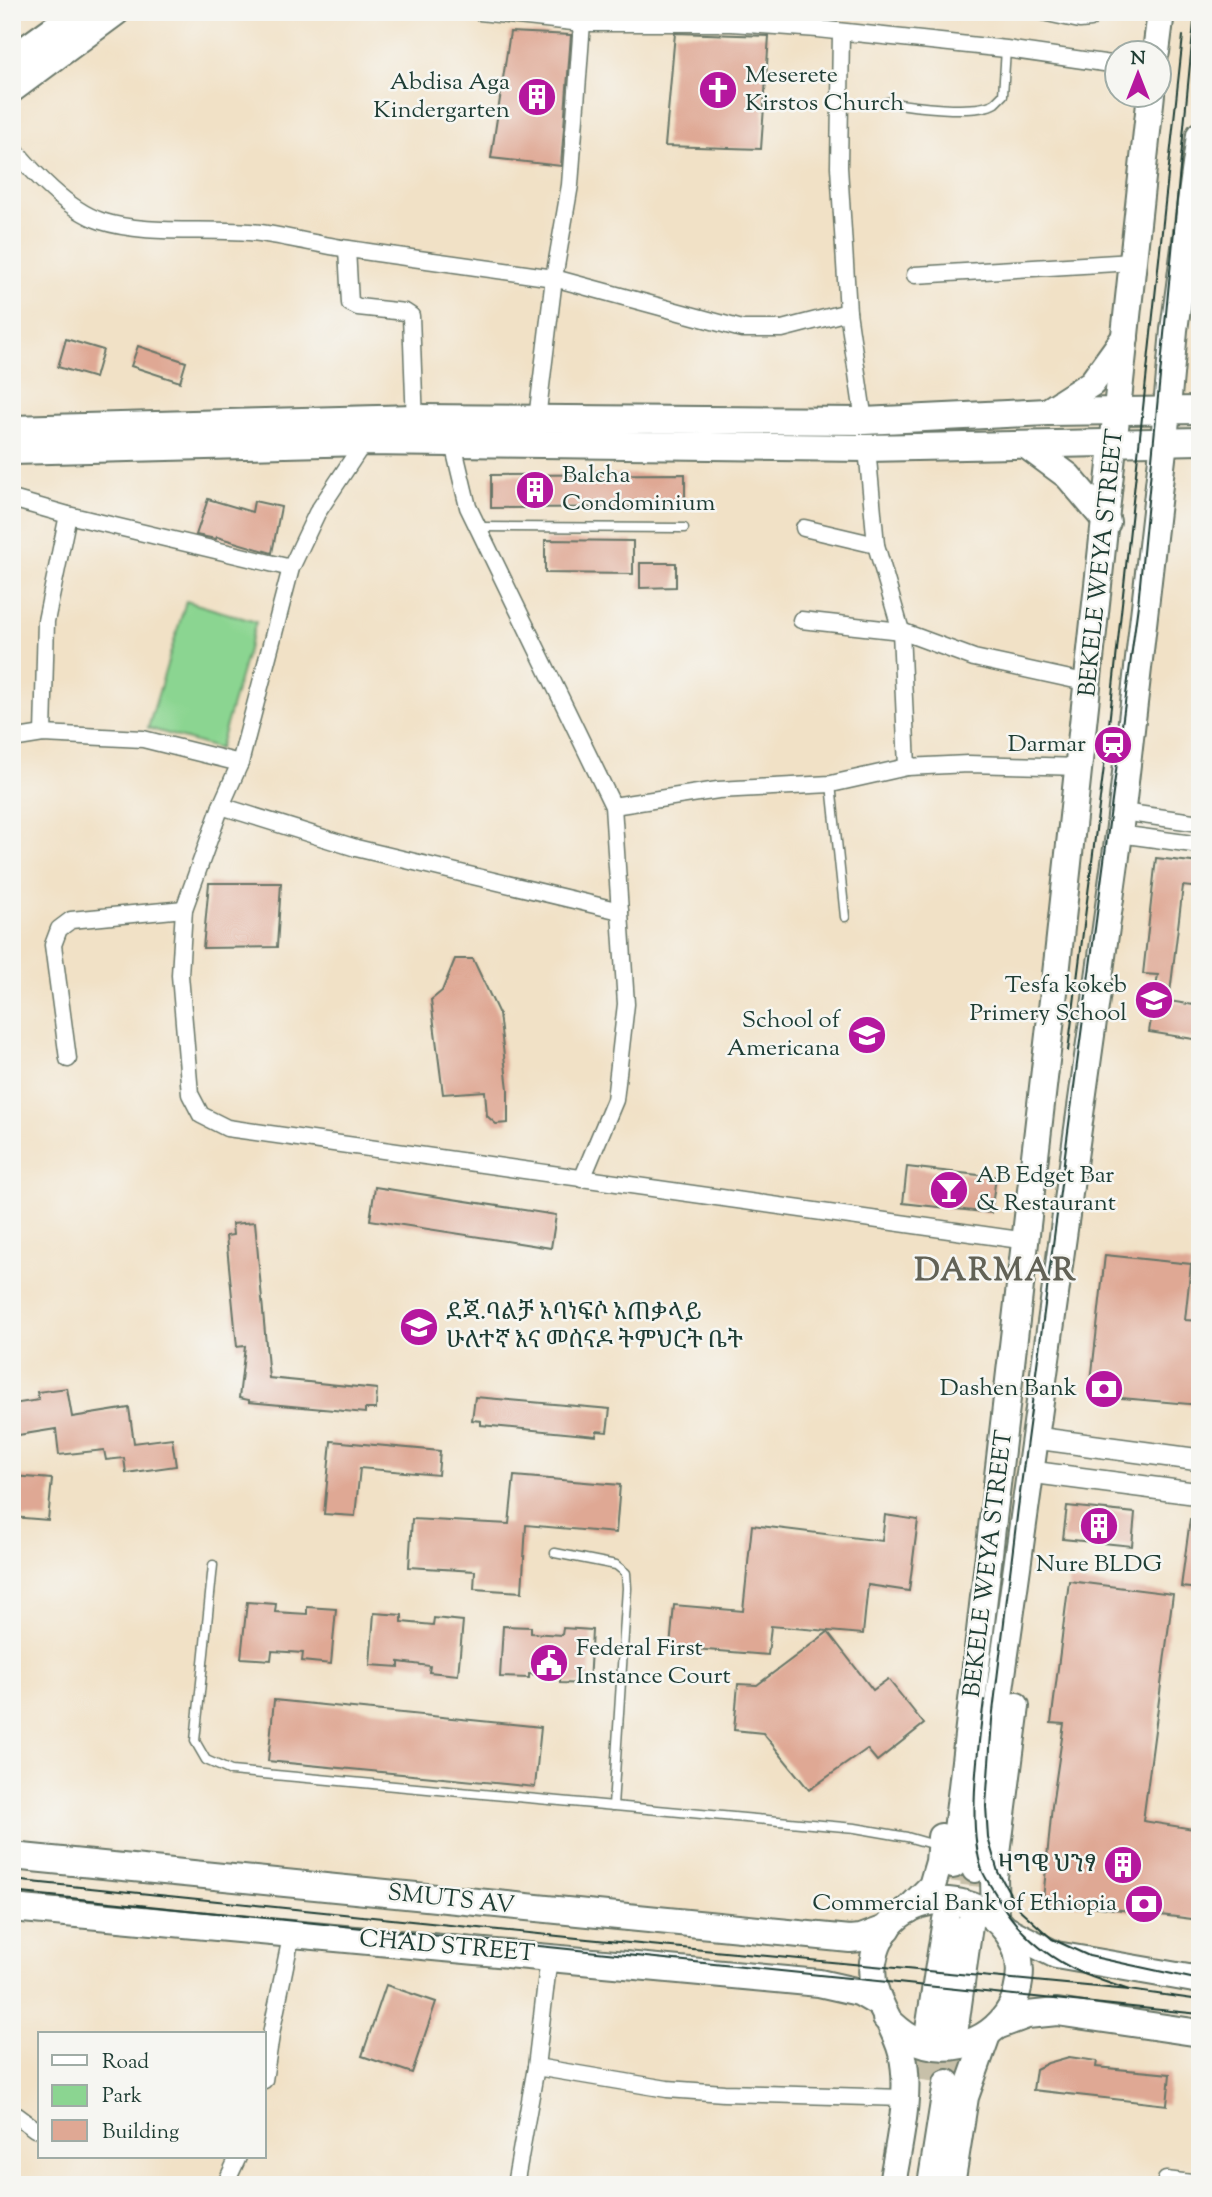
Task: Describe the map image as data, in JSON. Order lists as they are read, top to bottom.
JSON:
{
  "streets": {
    "main road": ["BEKELE WEYA STREET", "SMUTS AV", "CHAD STREET"]
  },
  "crossings": [
    ["SMUTS AV", "CHAD STREET"]
  ],
  "districts": ["DARMAR"],
  "places": {
    "church": ["Meserete Kirstos Church"],
    "building": [
      "Abdisa Aga Kindergarten",
      "Balcha Condominium",
      "Nure BLDG",
      "ዛግዌ ህንፃ"
    ],
    "station": ["Darmar"],
    "school or university": ["Tesfa kokeb Primery School", "School of Americana", "ደጃ.ባልቻ አባነፍሶ አጠቃላይ ሁለተኛ እና መሰናዶ ትምህርት ቤት"],
    "bar": ["AB Edget Bar & Restaurant"],
    "bank": ["Dashen Bank", "Commercial Bank of Ethiopia"],
    "public building": ["Federal First Instance Court"]
  },
  "legend": ["Road", "Park", "Building"],
  "north": "top"
}
